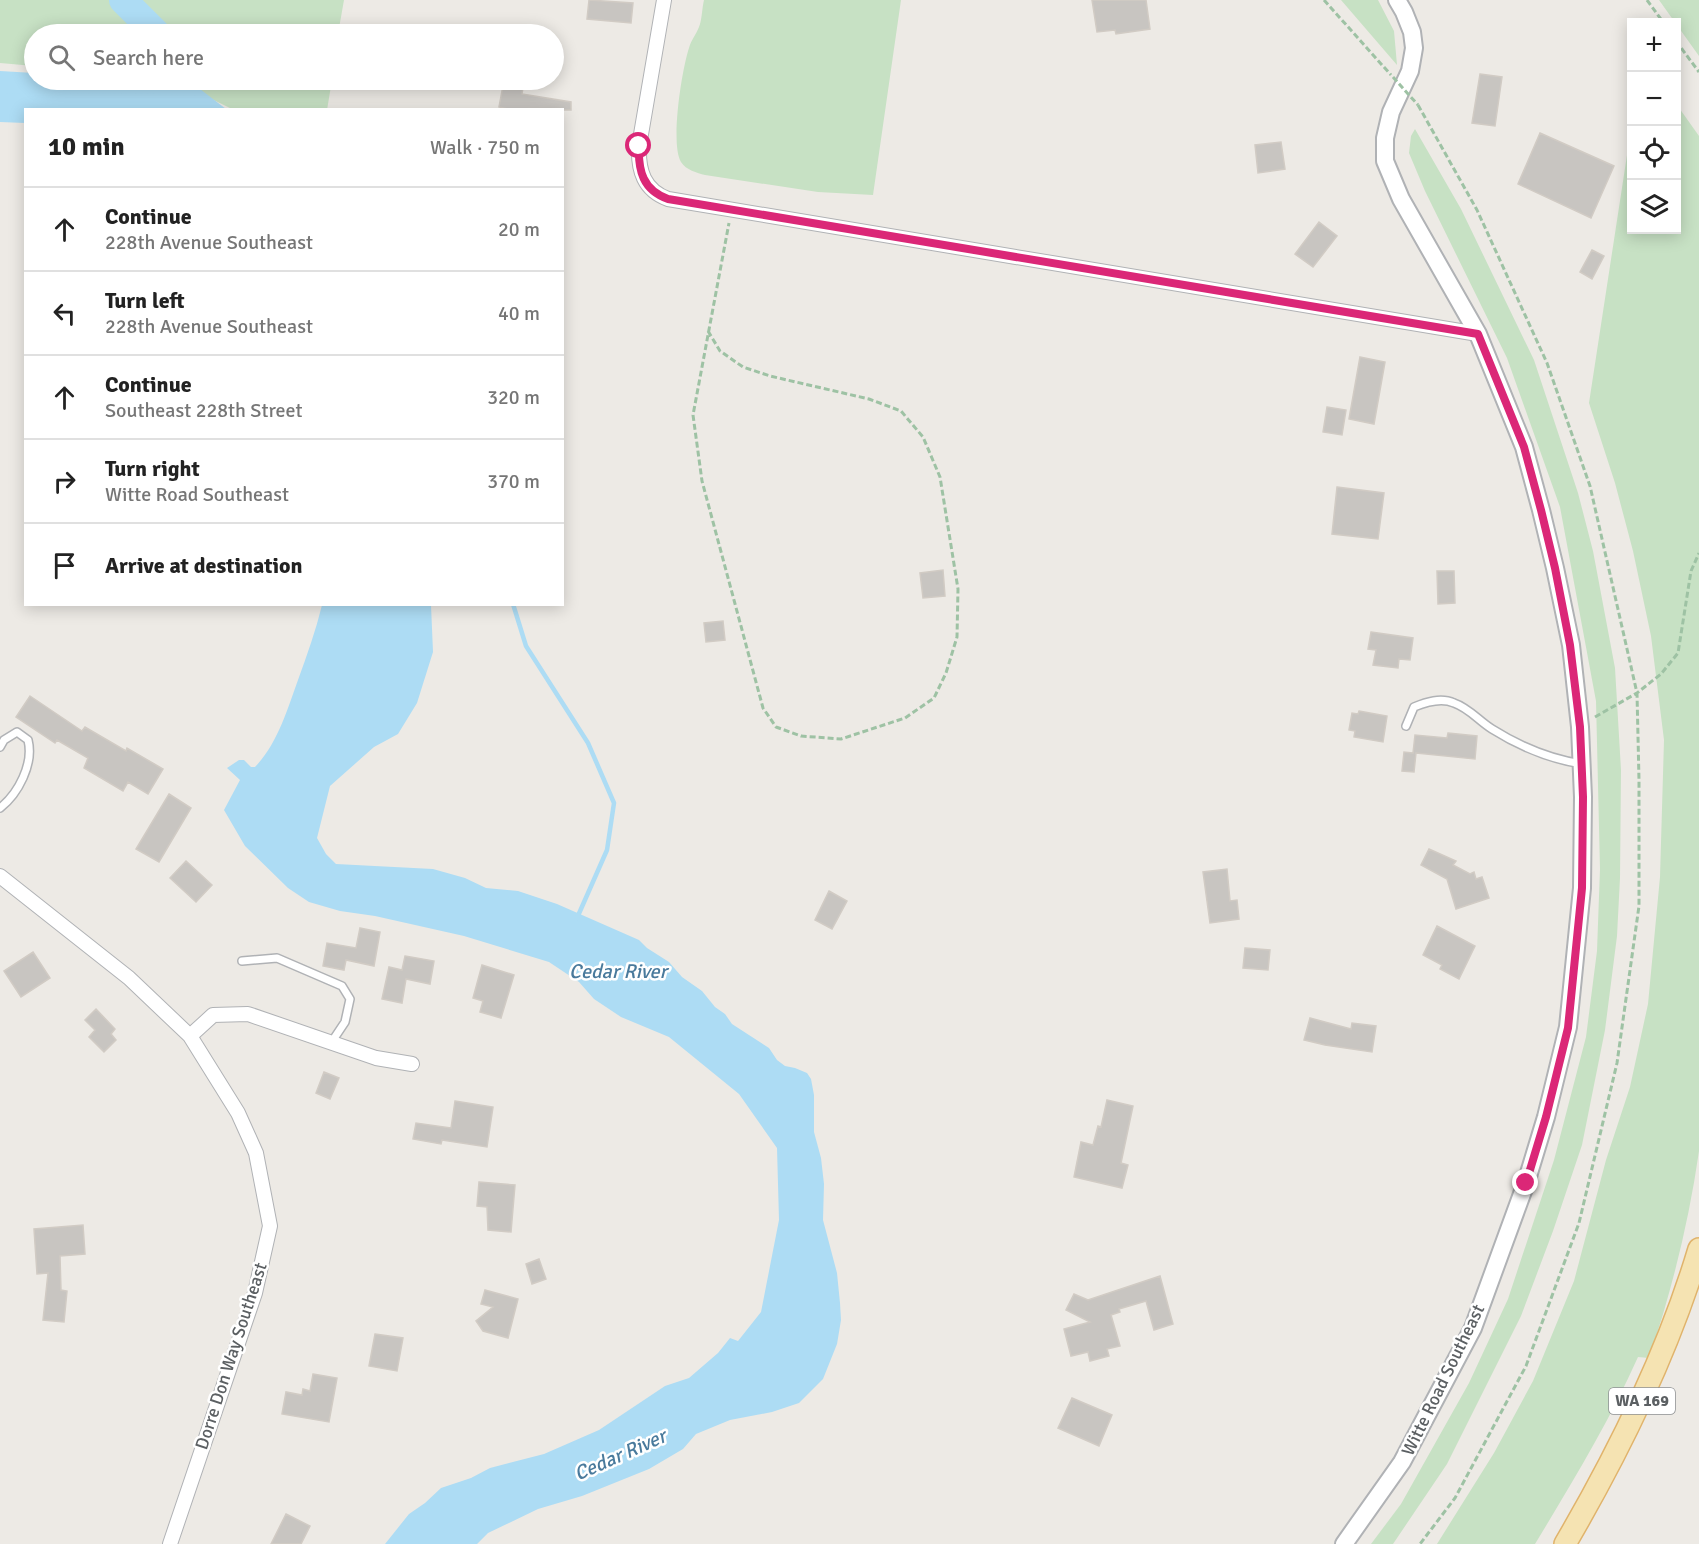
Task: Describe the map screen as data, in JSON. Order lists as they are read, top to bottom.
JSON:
{
  "streets": {
    "main road": ["WA 169"],
    "street": ["Dorre Don Way Southeast", "Witte Road Southeast"]
  },
  "water": ["Cedar River"],
  "page": {
    "map_buttons": ["+", "−"],
    "search": "Search here",
    "heading": ["10 min", "Walk · 750 m"],
    "list": [
      ["Continue", "228th Avenue Southeast", "20 m"],
      ["Turn left", "228th Avenue Southeast", "40 m"],
      ["Continue", "Southeast 228th Street", "320 m"],
      ["Turn right", "Witte Road Southeast", "370 m"],
      "Arrive at destination"
    ]
  }
}
